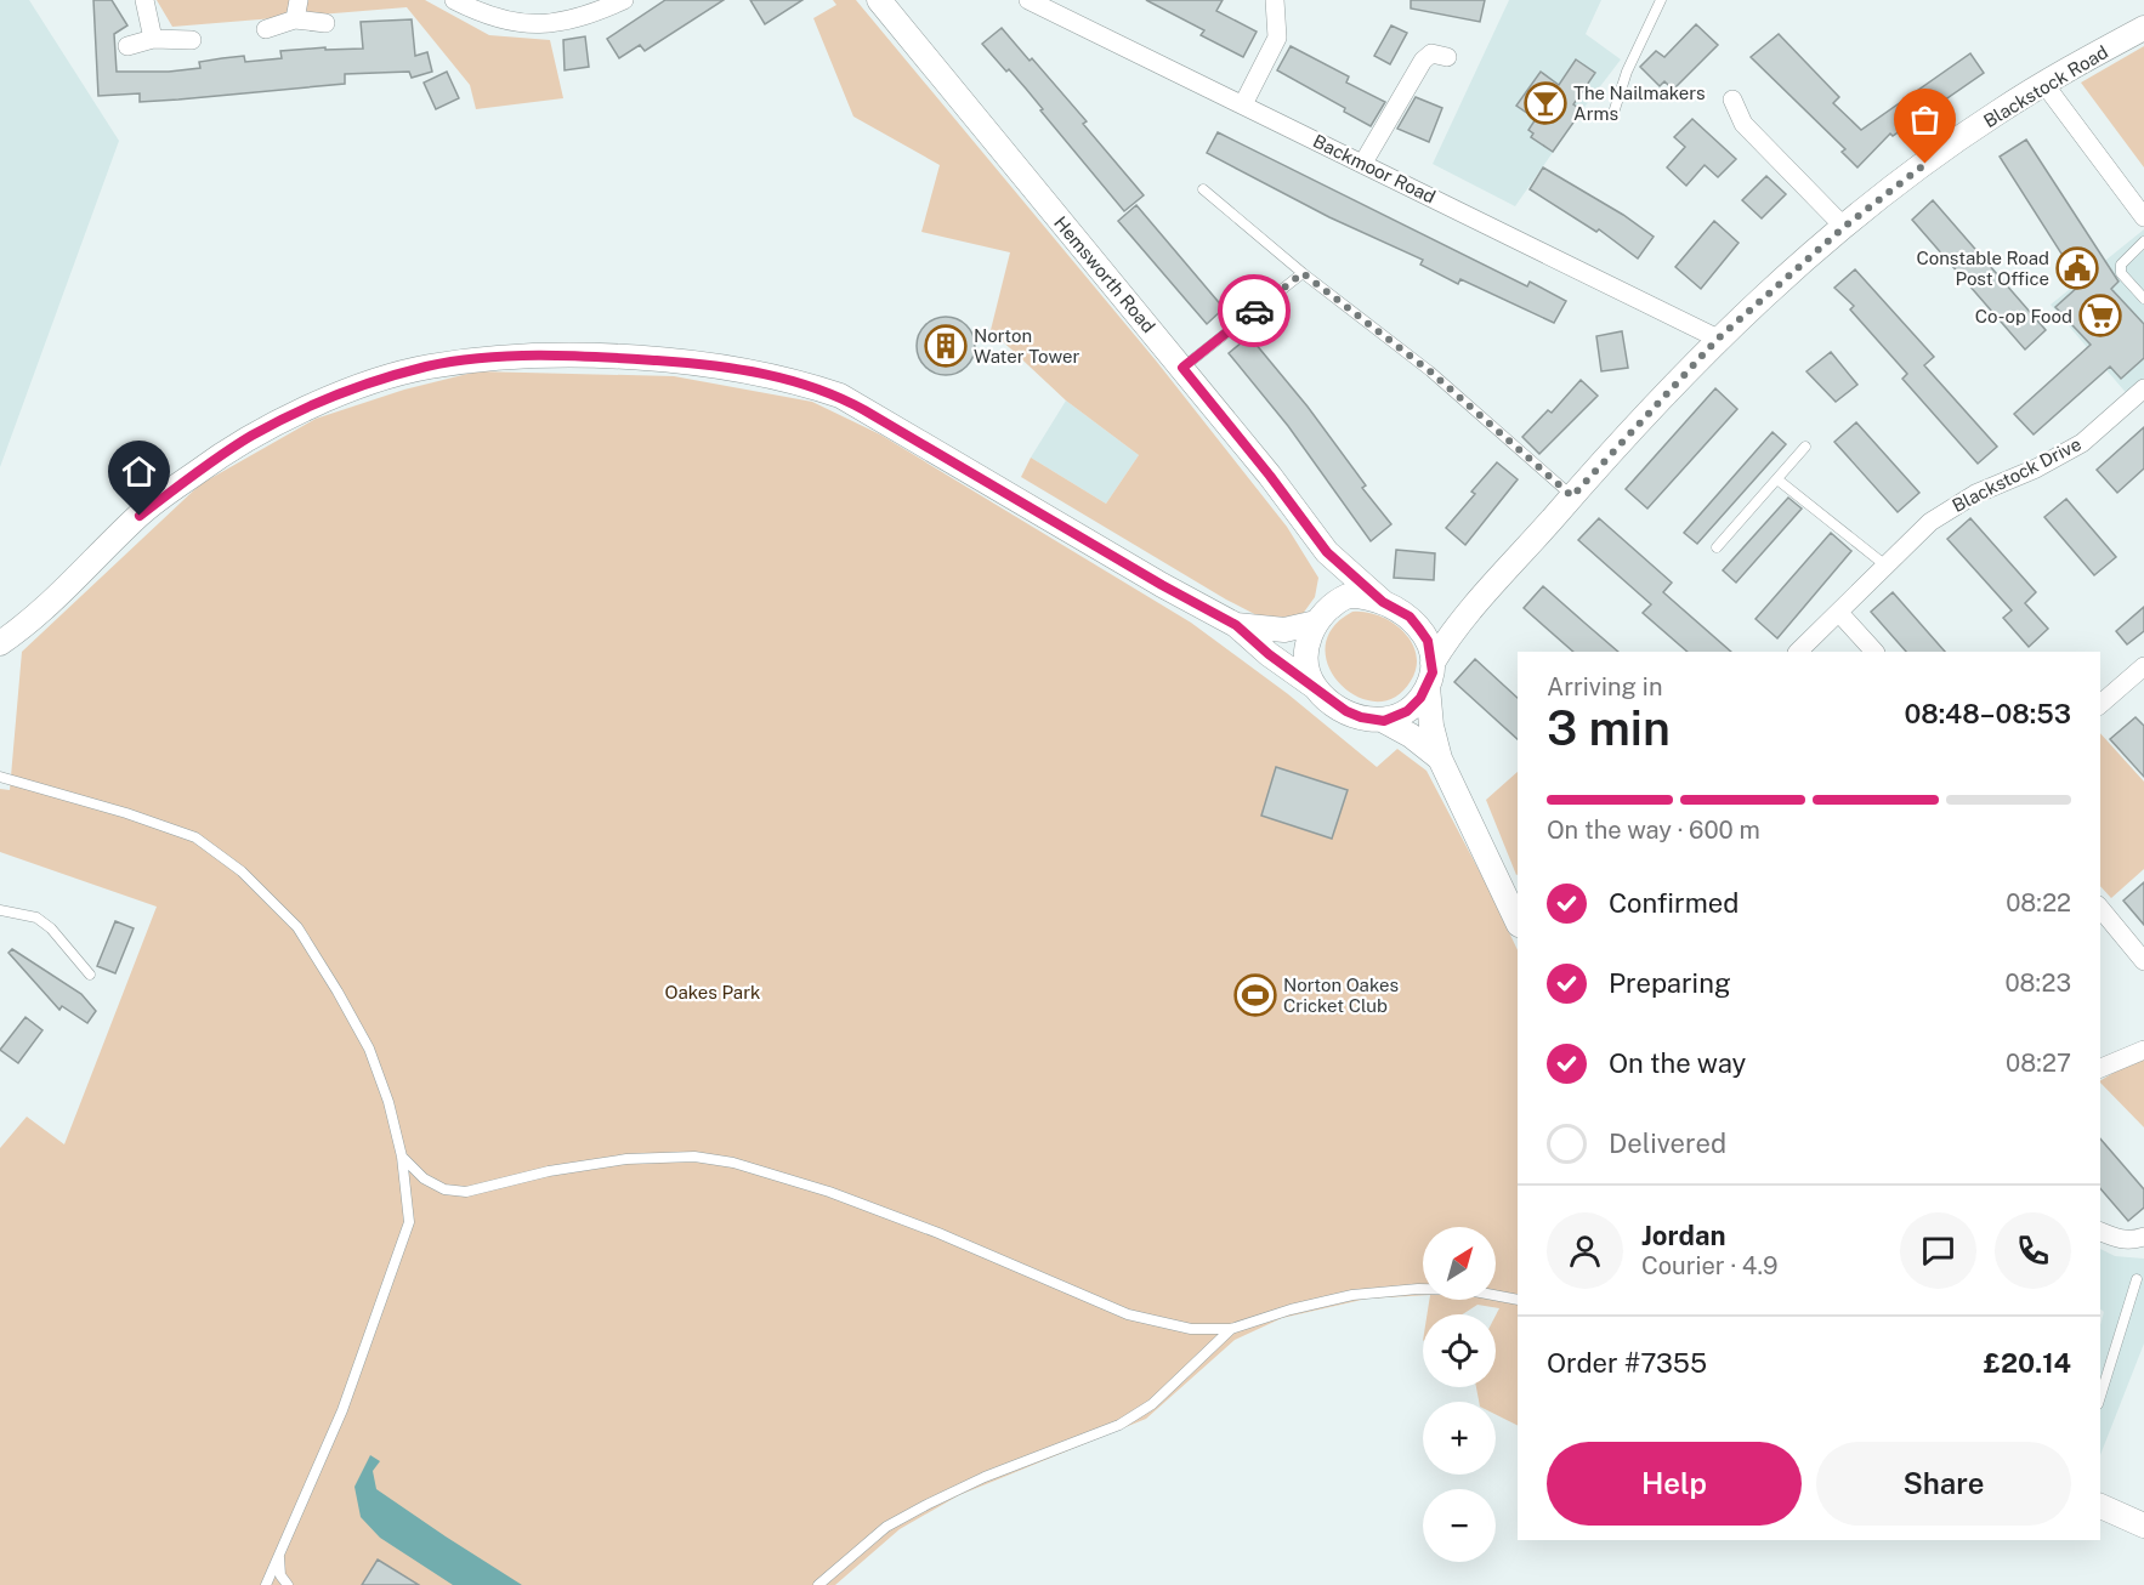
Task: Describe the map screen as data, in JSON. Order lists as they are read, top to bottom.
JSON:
{
  "streets": {
    "street": [
      "Blackstock Road",
      "Backmoor Road",
      "Hemsworth Road",
      "Blackstock Drive"
    ]
  },
  "crossings": [
    ["Blackstock Road", "Backmoor Road"],
    ["Blackstock Road", "Hemsworth Road"]
  ],
  "parks": ["Oakes Park"],
  "places": {
    "bar": ["The Nailmakers Arms"],
    "public building": ["Constable Road Post Office"],
    "supermarket": ["Co-op Food"],
    "building": ["Norton Water Tower"],
    "sports": ["Norton Oakes Cricket Club"]
  },
  "north": "top right",
  "page": {
    "heading": ["3 min", "Arriving in", "08:48–08:53"],
    "panel": [
      "Jordan",
      "Courier · 4.9",
      "Order #7355",
      "£20.14"
    ],
    "bar": "On the way · 600 m",
    "list": [
      ["Confirmed", "08:22"],
      ["Preparing", "08:23"],
      ["On the way", "08:27"],
      "Delivered"
    ],
    "map_buttons": ["+", "−"],
    "buttons": ["Help", "Share"]
  }
}
